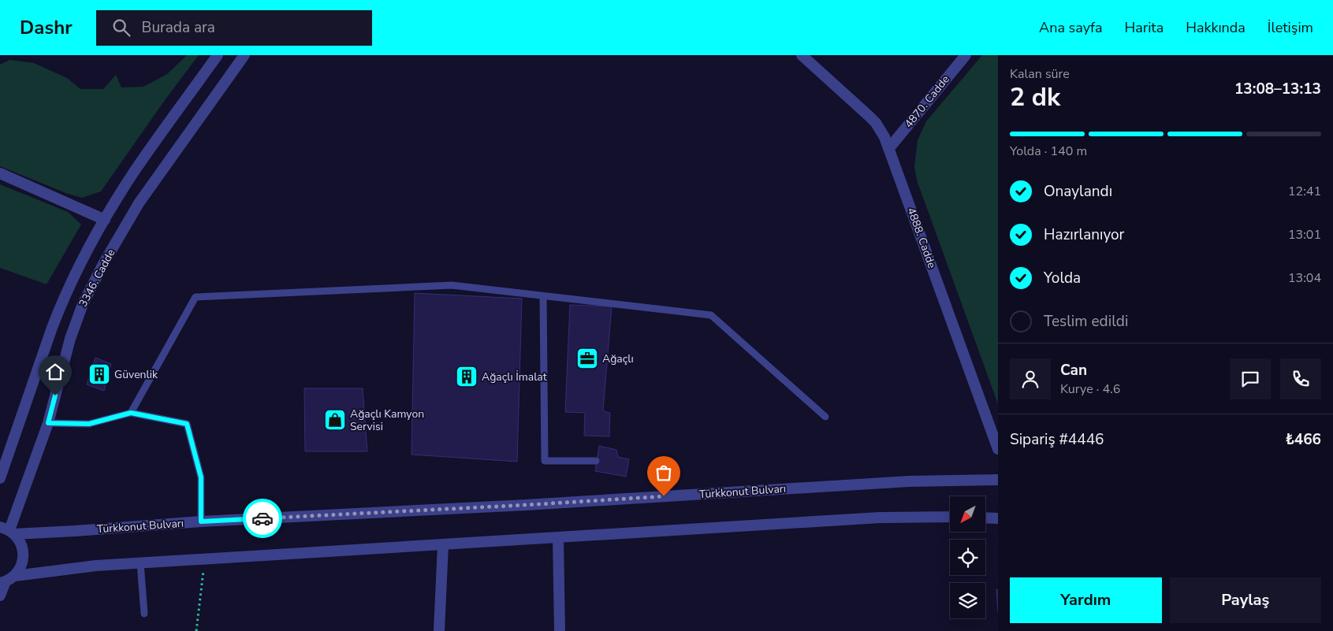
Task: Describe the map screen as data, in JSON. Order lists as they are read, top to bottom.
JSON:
{
  "streets": {
    "street": [
      "4870. Cadde",
      "4888. Cadde",
      "3346. Cadde",
      "Türkkonut Bulvarı"
    ]
  },
  "crossings": [
    ["4870. Cadde", "4888. Cadde"],
    ["3346. Cadde", "Türkkonut Bulvarı"]
  ],
  "places": {
    "office": ["Ağaçlı"],
    "building": ["Güvenlik", "Ağaçlı İmalat"],
    "shop": ["Ağaçlı Kamyon Servisi"]
  },
  "north": "bottom left",
  "page": {
    "header": "Dashr",
    "search": "Burada ara",
    "nav": [
      "Ana sayfa",
      "Harita",
      "Hakkında",
      "İletişim"
    ],
    "heading": ["2 dk", "Kalan süre", "13:08–13:13"],
    "panel": [
      "Can",
      "Kurye · 4.6",
      "Sipariş #4446",
      "₺466"
    ],
    "bar": "Yolda · 140 m",
    "list": [
      ["Onaylandı", "12:41"],
      ["Hazırlanıyor", "13:01"],
      ["Yolda", "13:04"],
      "Teslim edildi"
    ],
    "buttons": ["Yardım", "Paylaş"]
  }
}
